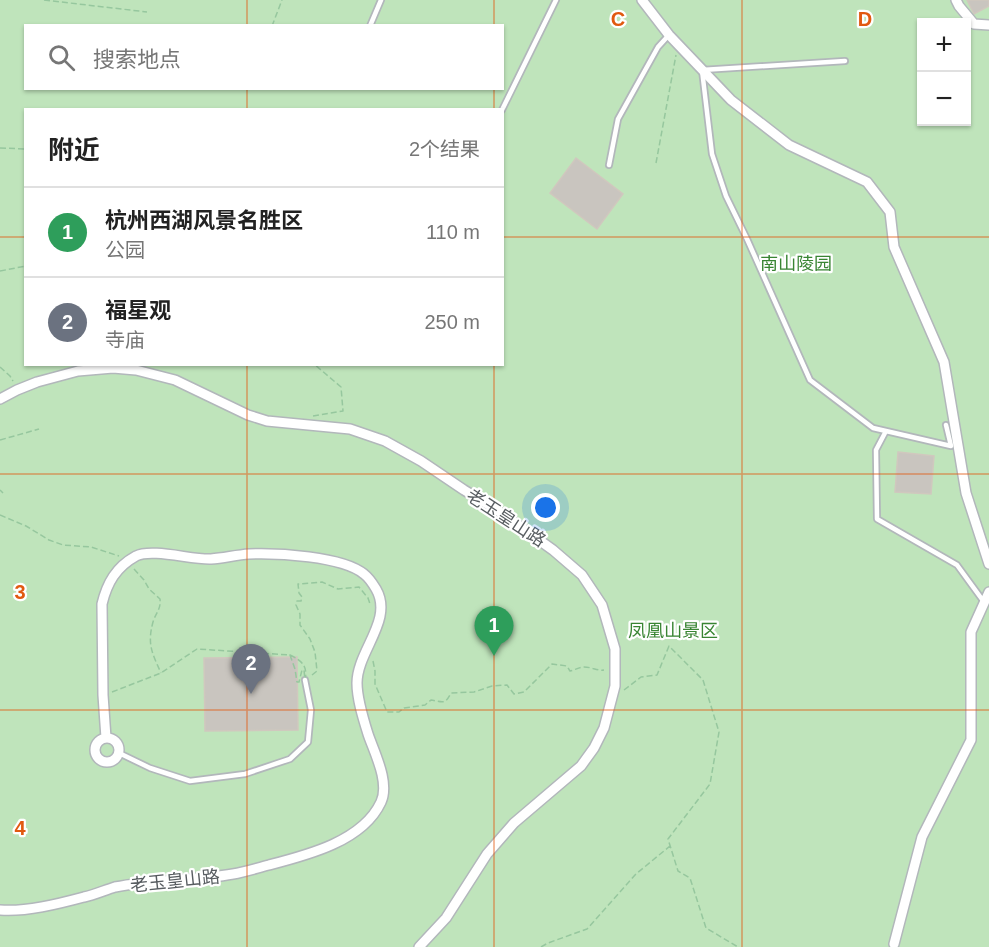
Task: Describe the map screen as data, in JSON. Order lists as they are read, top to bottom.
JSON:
{
  "streets": {
    "street": ["老玉皇山路"]
  },
  "parks": ["南山陵园", "凤凰山景区"],
  "page": {
    "map_buttons": ["+", "−"],
    "search": "搜索地点",
    "heading": ["附近", "2个结果"],
    "list": [
      {
        "mark": "1",
        "name": "杭州西湖风景名胜区",
        "note": "公园",
        "value": "110 m"
      },
      {
        "mark": "2",
        "name": "福星观",
        "note": "寺庙",
        "value": "250 m"
      }
    ],
    "pins": ["1", "2"]
  },
  "grid": {
    "columns": ["C", "D"],
    "rows": ["3", "4"]
  }
}
